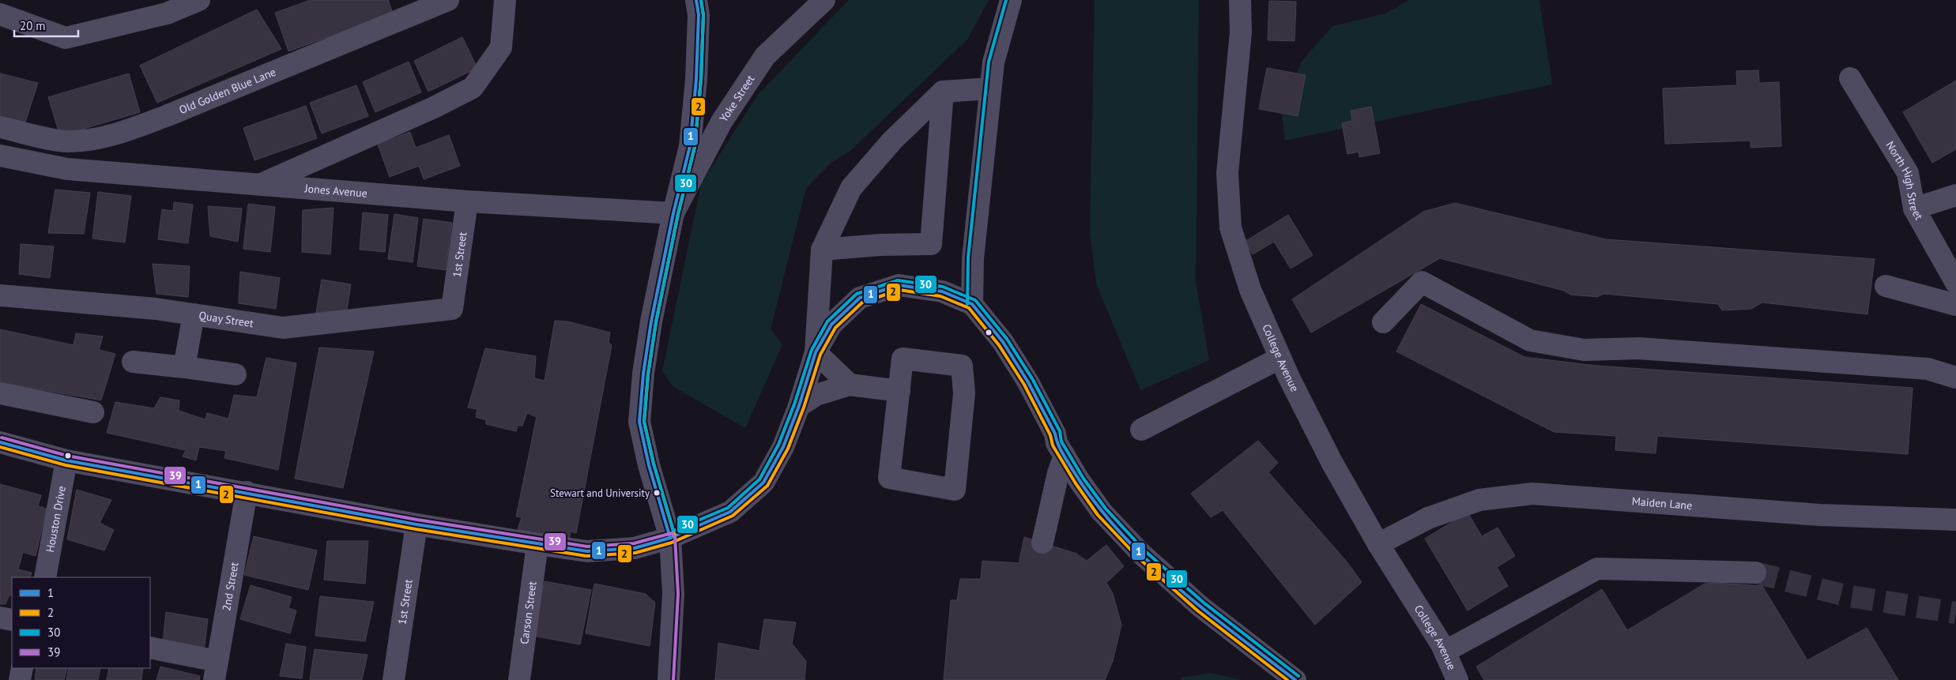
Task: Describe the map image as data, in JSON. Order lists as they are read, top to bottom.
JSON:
{
  "streets": {
    "street": [
      "Old Golden Blue Lane",
      "Yoke Street",
      "North High Street",
      "Jones Avenue",
      "1st Street",
      "Quay Street",
      "College Avenue",
      "Maiden Lane",
      "Houston Drive",
      "2nd Street",
      "Carson Street"
    ]
  },
  "crossings": [
    ["Yoke Street", "Jones Avenue"],
    ["Jones Avenue", "1st Street"],
    ["1st Street", "Quay Street"],
    ["College Avenue", "Maiden Lane"]
  ],
  "places": ["Stewart and University"],
  "lines": [
    "transit line 1",
    "transit line 2",
    "transit line 30",
    "transit line 39"
  ],
  "legend": [
    "1",
    "2",
    "30",
    "39"
  ],
  "scale_bar": "20 m"
}
